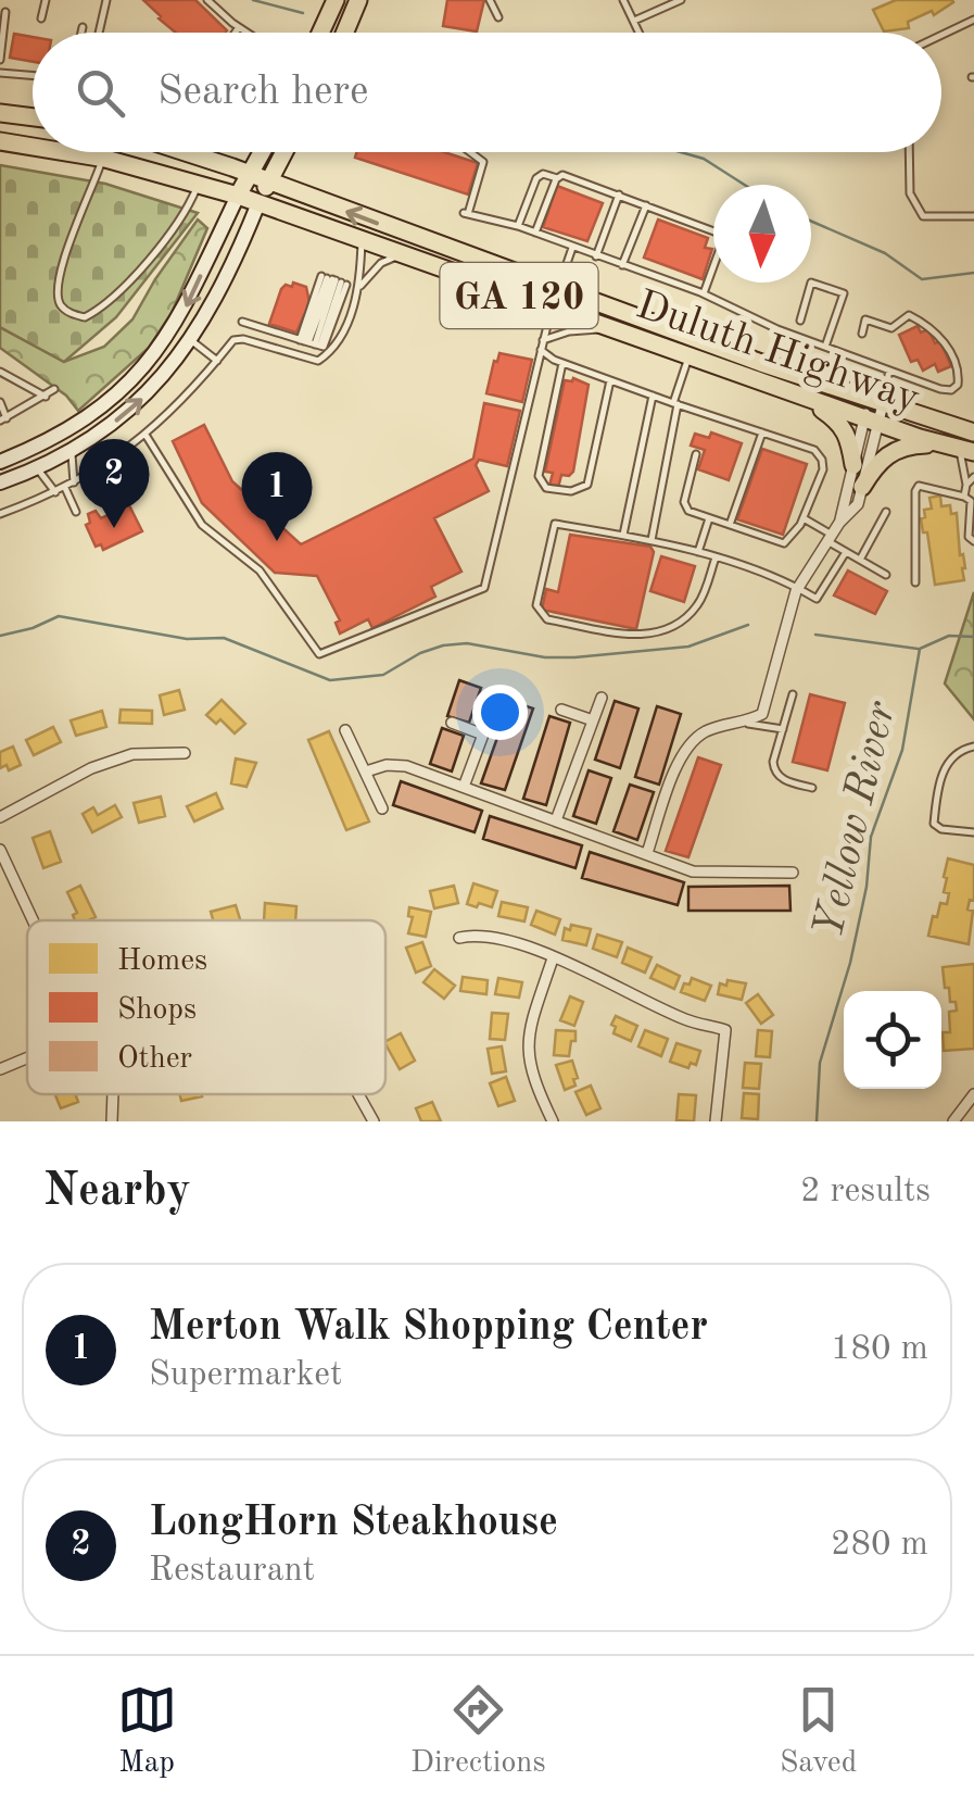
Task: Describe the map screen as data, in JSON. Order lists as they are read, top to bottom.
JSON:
{
  "streets": {
    "main road": ["GA 120", "Duluth Highway"]
  },
  "water": ["Yellow River"],
  "legend": ["Homes", "Shops", "Other"],
  "north": "bottom",
  "page": {
    "search": "Search here",
    "pins": ["2", "1"],
    "heading": ["Nearby", "2 results"],
    "list": [
      {
        "mark": "1",
        "name": "Merton Walk Shopping Center",
        "note": "Supermarket",
        "value": "180 m"
      },
      {
        "mark": "2",
        "name": "LongHorn Steakhouse",
        "note": "Restaurant",
        "value": "280 m"
      }
    ],
    "nav": ["Map", "Directions", "Saved"]
  }
}
